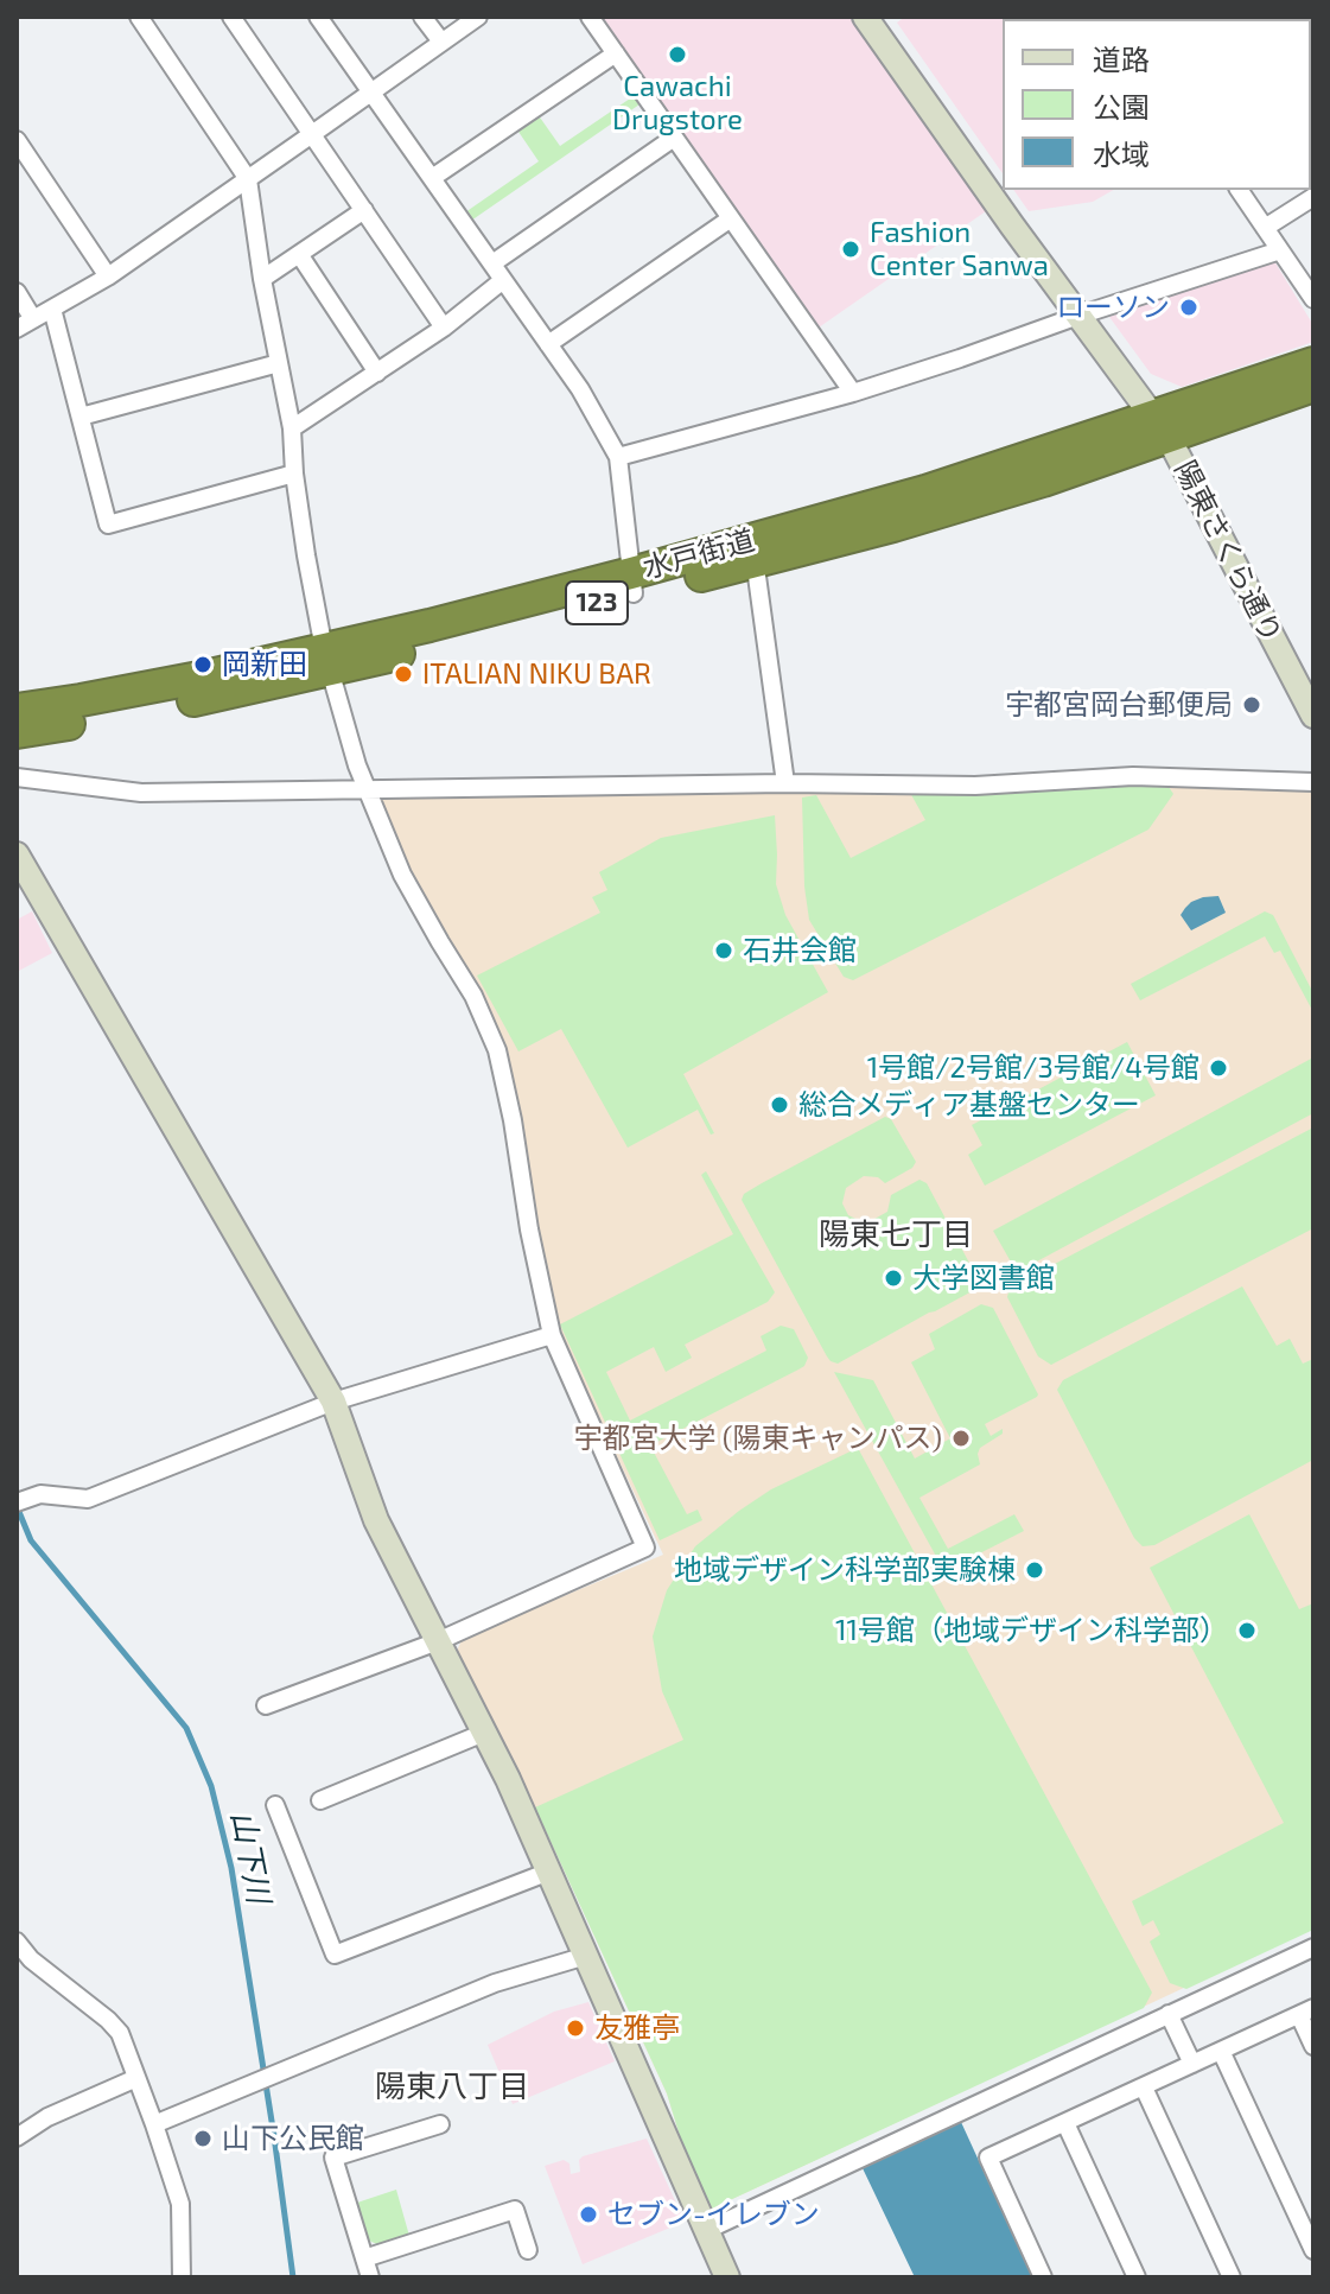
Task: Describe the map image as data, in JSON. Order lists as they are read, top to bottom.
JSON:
{
  "streets": {
    "highway": ["水戸街道", "123"],
    "street": ["陽東さくら通り"]
  },
  "crossings": [
    ["陽東さくら通り", "水戸街道"]
  ],
  "districts": ["陽東七丁目", "陽東八丁目"],
  "water": ["山下川"],
  "places": [
    "Cawachi Drugstore",
    "Fashion Center Sanwa",
    "ローソン",
    "岡新田",
    "ITALIAN NIKU BAR",
    "宇都宮岡台郵便局",
    "石井会館",
    "1号館/2号館/3号館/4号館",
    "総合メディア基盤センター",
    "大学図書館",
    "宇都宮大学 (陽東キャンパス)",
    "地域デザイン科学部実験棟",
    "11号館（地域デザイン科学部）",
    "友雅亭",
    "山下公民館",
    "セブン-イレブン"
  ],
  "legend": ["道路", "公園", "水域"]
}
